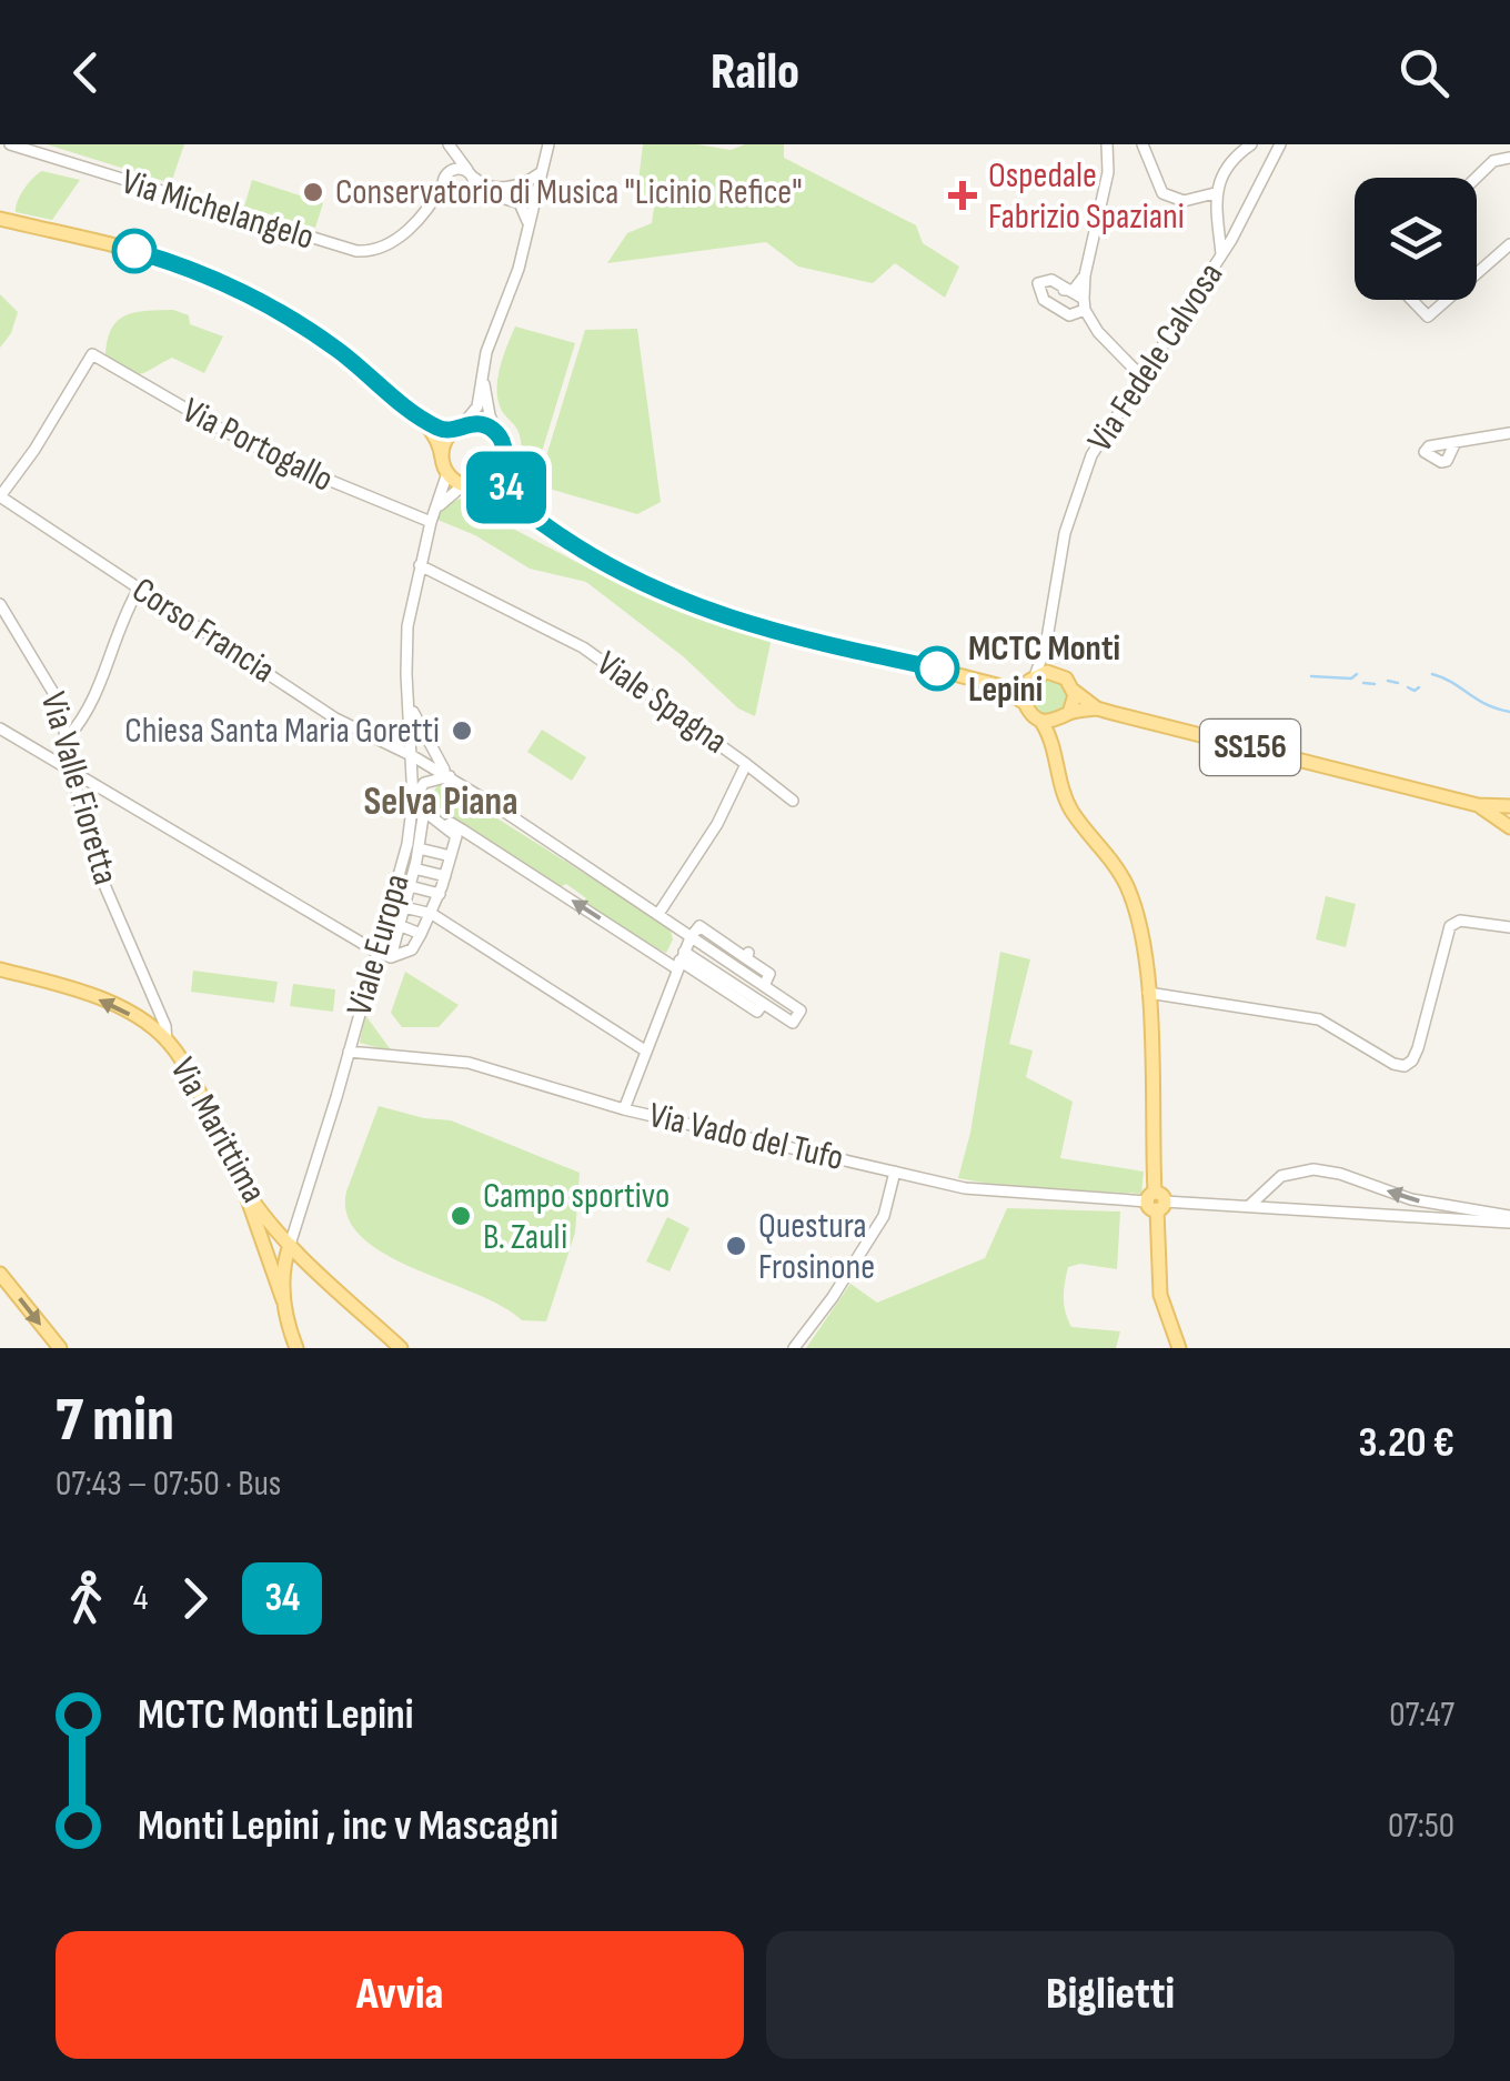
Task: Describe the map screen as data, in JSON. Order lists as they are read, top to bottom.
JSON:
{
  "streets": {
    "main road": ["SS156", "Via Marittima"],
    "street": [
      "Via Michelangelo",
      "Via Fedele Calvosa",
      "Via Portogallo",
      "Corso Francia",
      "Viale Spagna",
      "Via Valle Fioretta",
      "Viale Europa",
      "Via Vado del Tufo"
    ]
  },
  "crossings": [
    ["Via Fedele Calvosa", "SS156"],
    ["Via Portogallo", "Corso Francia"],
    ["Via Portogallo", "Viale Europa"],
    ["Corso Francia", "Viale Europa"],
    ["Viale Spagna", "Viale Europa"],
    ["Via Valle Fioretta", "Via Marittima"],
    ["Viale Europa", "Via Marittima"],
    ["Viale Europa", "Via Vado del Tufo"]
  ],
  "districts": ["Selva Piana"],
  "places": {
    "other": [
      "Conservatorio di Musica \"Licinio Refice\"",
      "MCTC Monti Lepini",
      "Chiesa Santa Maria Goretti",
      "Campo sportivo B. Zauli",
      "Questura Frosinone"
    ],
    "health": ["Ospedale Fabrizio Spaziani"]
  },
  "lines": ["bus line 34"],
  "page": {
    "header": "Railo",
    "on_map": "34",
    "heading": ["7 min", "07:43 – 07:50 · Bus", "3.20 €"],
    "legs": ["4", "34"],
    "list": [
      {
        "name": "MCTC Monti Lepini",
        "value": "07:47"
      },
      {
        "name": "Monti Lepini , inc v Mascagni",
        "value": "07:50"
      }
    ],
    "buttons": ["Avvia", "Biglietti"]
  }
}
